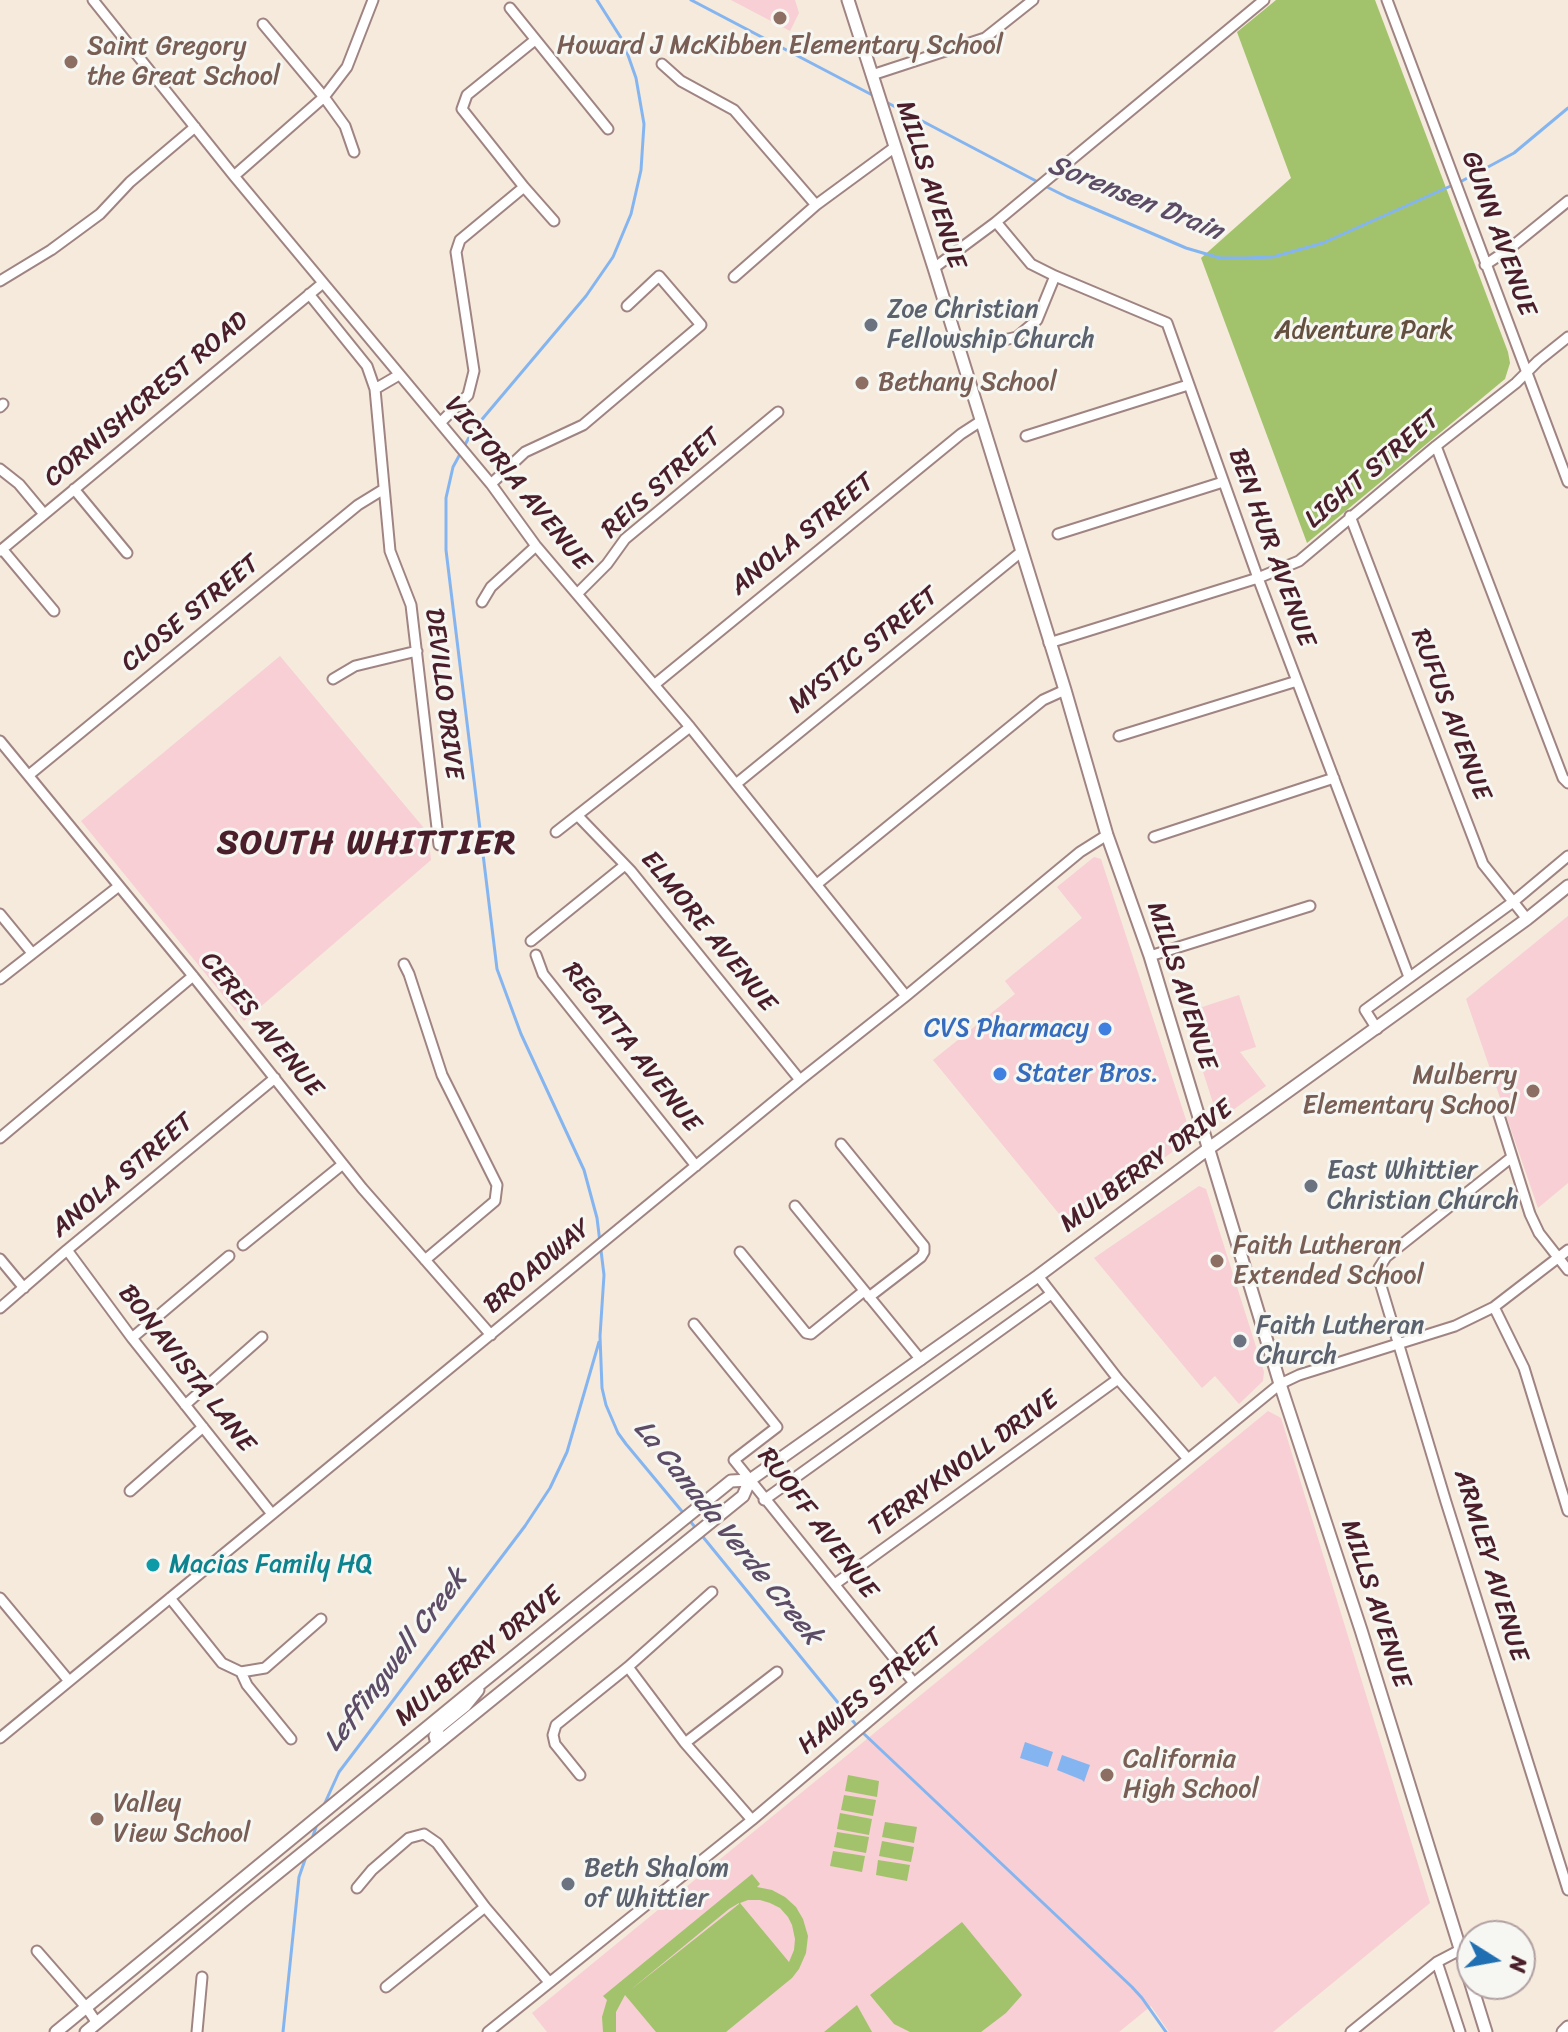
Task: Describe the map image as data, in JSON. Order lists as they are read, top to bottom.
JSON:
{
  "streets": {
    "main road": ["MILLS AVENUE", "MULBERRY DRIVE"],
    "street": [
      "GUNN AVENUE",
      "CORNISHCREST ROAD",
      "LIGHT STREET",
      "VICTORIA AVENUE",
      "REIS STREET",
      "ANOLA STREET",
      "BEN HUR AVENUE",
      "CLOSE STREET",
      "MYSTIC STREET",
      "DEVILLO DRIVE",
      "RUFUS AVENUE",
      "ELMORE AVENUE",
      "CERES AVENUE",
      "REGATTA AVENUE",
      "BROADWAY",
      "BONAVISTA LANE",
      "TERRYKNOLL DRIVE",
      "RUOFF AVENUE",
      "ARMLEY AVENUE",
      "HAWES STREET"
    ]
  },
  "crossings": [
    ["MILLS AVENUE", "LIGHT STREET"],
    ["MILLS AVENUE", "ANOLA STREET"],
    ["MILLS AVENUE", "MYSTIC STREET"],
    ["MILLS AVENUE", "MULBERRY DRIVE"],
    ["MILLS AVENUE", "BROADWAY"],
    ["MILLS AVENUE", "HAWES STREET"],
    ["GUNN AVENUE", "LIGHT STREET"],
    ["CORNISHCREST ROAD", "VICTORIA AVENUE"],
    ["LIGHT STREET", "BEN HUR AVENUE"],
    ["LIGHT STREET", "RUFUS AVENUE"],
    ["VICTORIA AVENUE", "REIS STREET"],
    ["VICTORIA AVENUE", "ANOLA STREET"],
    ["VICTORIA AVENUE", "MYSTIC STREET"],
    ["VICTORIA AVENUE", "BROADWAY"],
    ["ANOLA STREET", "CERES AVENUE"],
    ["ANOLA STREET", "BONAVISTA LANE"],
    ["CLOSE STREET", "DEVILLO DRIVE"],
    ["CLOSE STREET", "CERES AVENUE"],
    ["RUFUS AVENUE", "MULBERRY DRIVE"],
    ["ELMORE AVENUE", "BROADWAY"],
    ["CERES AVENUE", "BROADWAY"],
    ["REGATTA AVENUE", "BROADWAY"],
    ["MULBERRY DRIVE", "RUOFF AVENUE"],
    ["BROADWAY", "BONAVISTA LANE"],
    ["TERRYKNOLL DRIVE", "RUOFF AVENUE"],
    ["RUOFF AVENUE", "HAWES STREET"],
    ["ARMLEY AVENUE", "HAWES STREET"]
  ],
  "districts": ["SOUTH WHITTIER"],
  "water": ["Sorensen Drain", "La Canada Verde Creek", "Leffingwell Creek"],
  "parks": ["Adventure Park"],
  "places": [
    "Howard J McKibben Elementary School",
    "Saint Gregory the Great School",
    "Zoe Christian Fellowship Church",
    "Bethany School",
    "CVS Pharmacy",
    "Stater Bros.",
    "Mulberry Elementary School",
    "East Whittier Christian Church",
    "Faith Lutheran Extended School",
    "Faith Lutheran Church",
    "Macias Family HQ",
    "California High School",
    "Valley View School",
    "Beth Shalom of Whittier"
  ],
  "north": "right"
}
